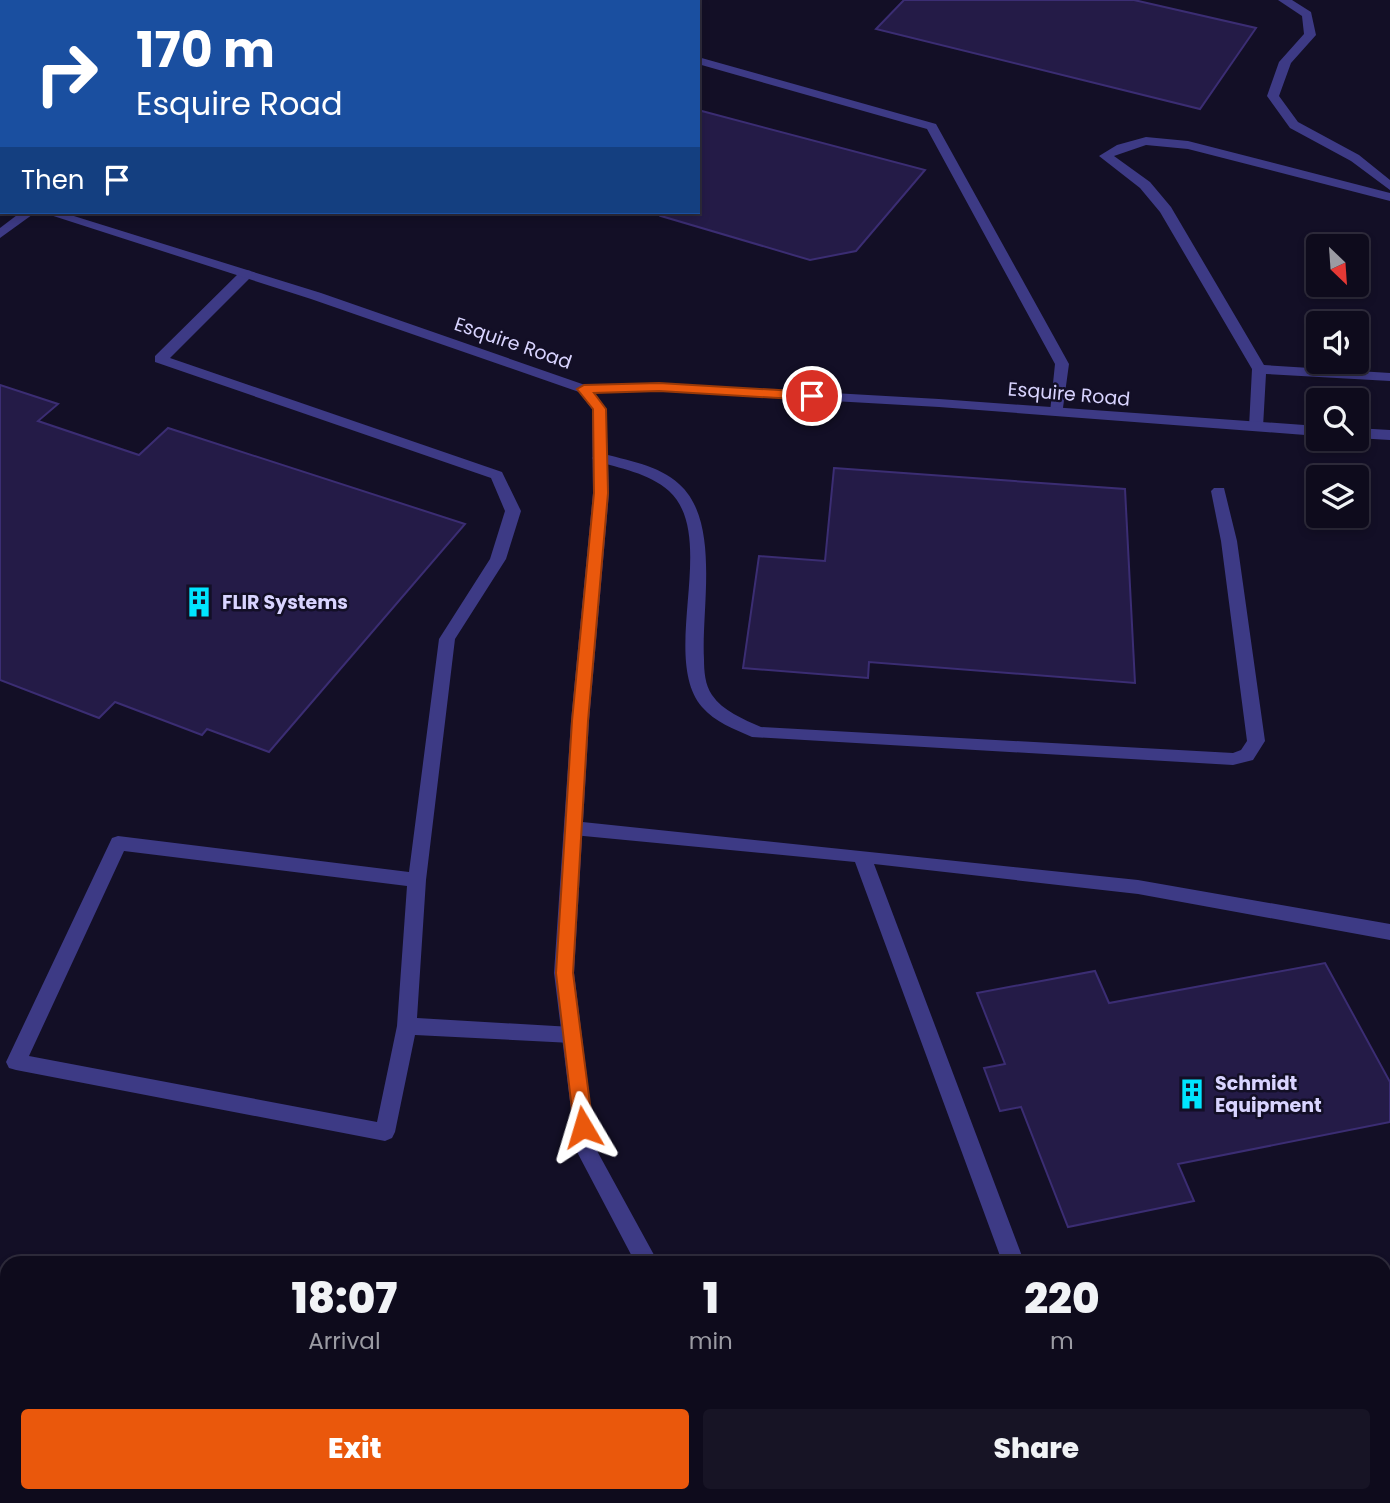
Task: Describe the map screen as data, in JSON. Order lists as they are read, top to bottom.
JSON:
{
  "streets": {
    "street": ["Esquire Road"]
  },
  "places": {
    "building": ["FLIR Systems", "Schmidt Equipment"]
  },
  "north": "bottom right",
  "page": {
    "turn": ["170 m", "Esquire Road"],
    "then": "Then",
    "eta": [
      "18:07",
      "Arrival",
      "1",
      "min",
      "220",
      "m"
    ],
    "buttons": ["Exit", "Share"]
  }
}
